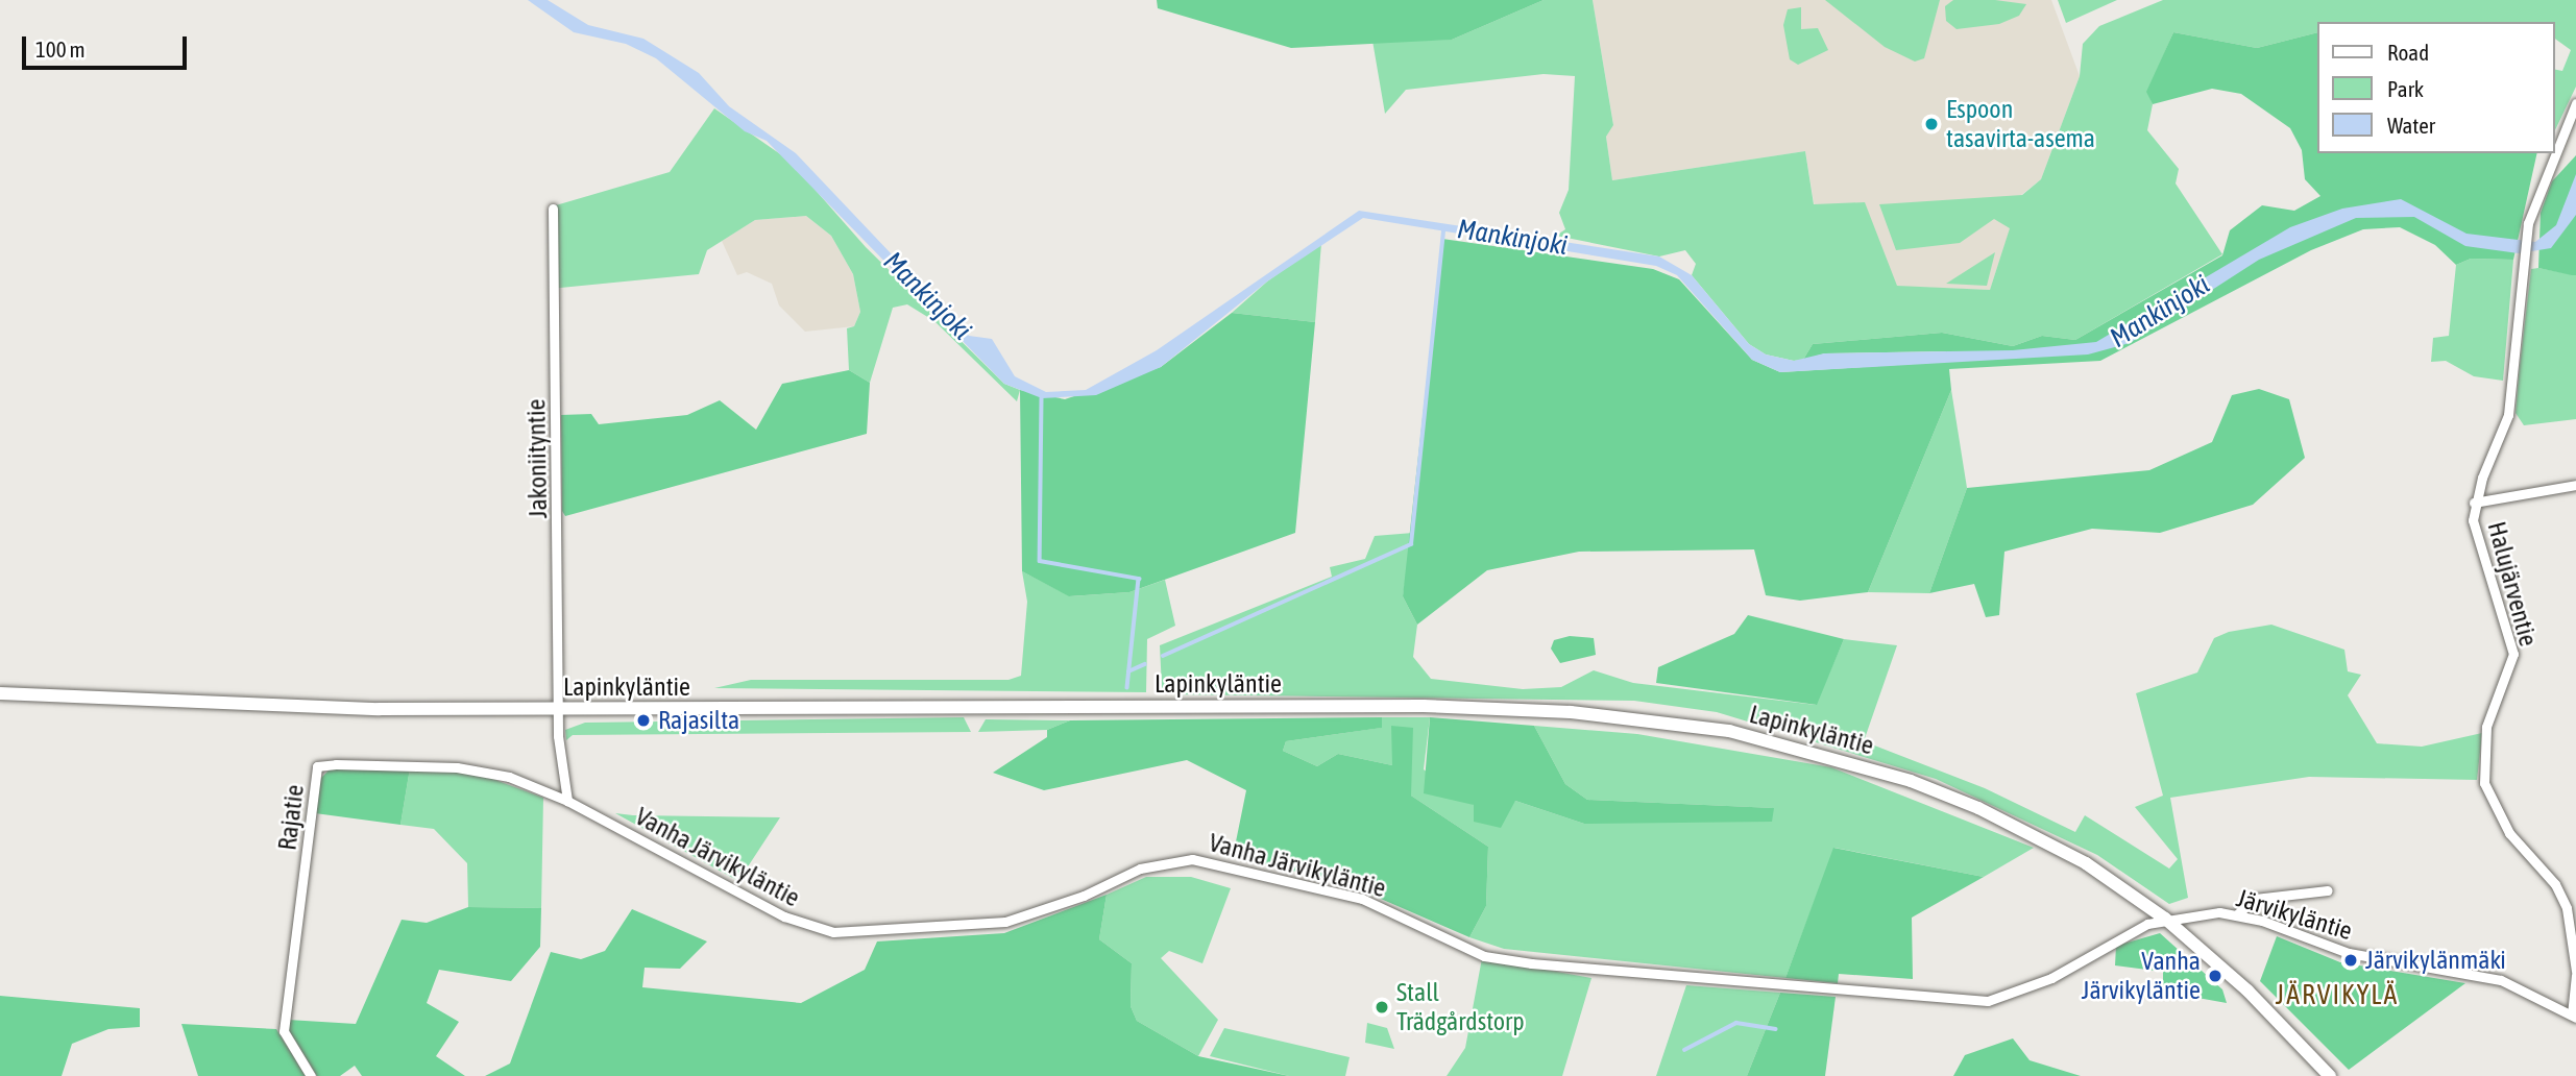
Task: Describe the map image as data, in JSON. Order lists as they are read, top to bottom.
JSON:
{
  "streets": {
    "main road": ["Lapinkyläntie"],
    "street": [
      "Jakoniityntie",
      "Halujärventie",
      "Rajatie",
      "Vanha Järvikyläntie",
      "Järvikyläntie"
    ]
  },
  "crossings": [
    ["Jakoniityntie", "Lapinkyläntie"],
    ["Halujärventie", "Järvikyläntie"],
    ["Lapinkyläntie", "Vanha Järvikyläntie"],
    ["Lapinkyläntie", "Järvikyläntie"],
    ["Rajatie", "Vanha Järvikyläntie"],
    ["Vanha Järvikyläntie", "Järvikyläntie"]
  ],
  "districts": ["JÄRVIKYLÄ"],
  "water": ["Mankinjoki"],
  "places": [
    "Espoon tasavirta-asema",
    "Rajasilta",
    "Järvikylänmäki",
    "Vanha Järvikyläntie",
    "Stall Trädgårdstorp"
  ],
  "legend": ["Road", "Park", "Water"],
  "scale_bar": "100 m"
}
